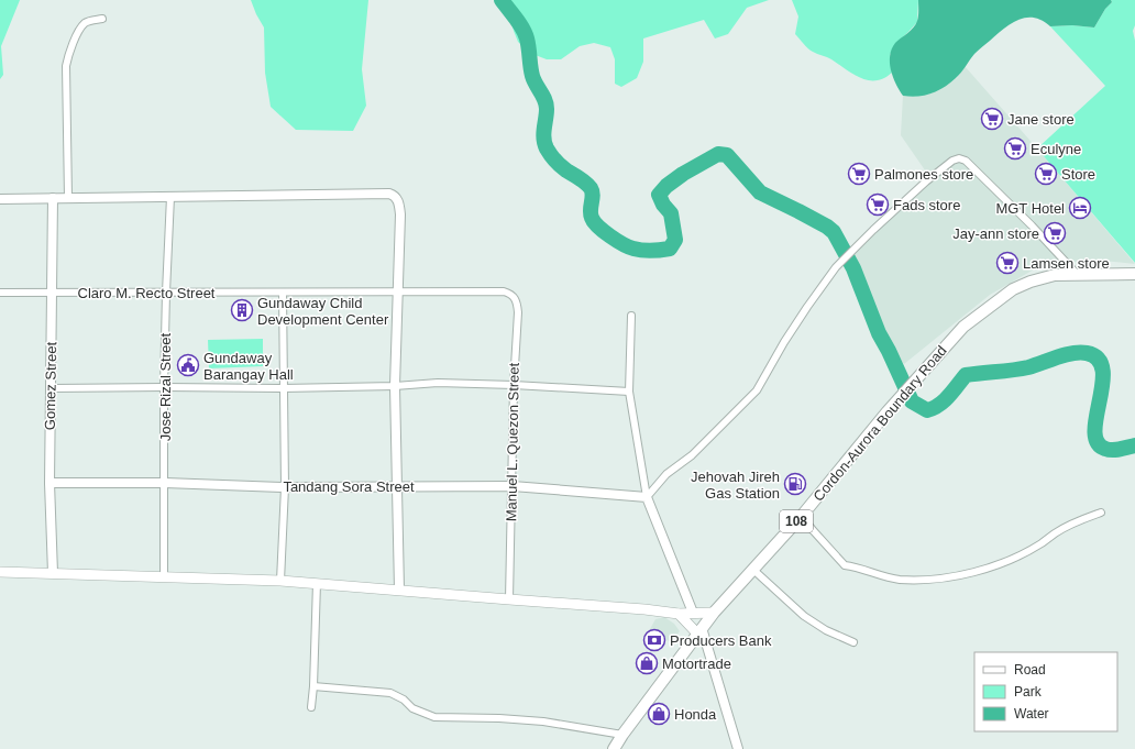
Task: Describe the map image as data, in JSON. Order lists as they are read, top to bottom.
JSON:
{
  "streets": {
    "main road": ["Cordon-Aurora Boundary Road", "108"],
    "street": [
      "Claro M. Recto Street",
      "Gomez Street",
      "Jose Rizal Street",
      "Manuel L. Quezon Street",
      "Tandang Sora Street"
    ]
  },
  "crossings": [
    ["Claro M. Recto Street", "Gomez Street"],
    ["Claro M. Recto Street", "Jose Rizal Street"],
    ["Claro M. Recto Street", "Manuel L. Quezon Street"],
    ["Gomez Street", "Tandang Sora Street"],
    ["Jose Rizal Street", "Tandang Sora Street"],
    ["Manuel L. Quezon Street", "Tandang Sora Street"]
  ],
  "places": {
    "supermarket": [
      "Jane store",
      "Eculyne",
      "Palmones store",
      "Store",
      "Fads store",
      "Jay-ann store",
      "Lamsen store"
    ],
    "hotel": ["MGT Hotel"],
    "building": ["Gundaway Child Development Center"],
    "public building": ["Gundaway Barangay Hall"],
    "fuel station": ["Jehovah Jireh Gas Station"],
    "bank": ["Producers Bank"],
    "shop": ["Motortrade", "Honda"]
  },
  "legend": ["Road", "Park", "Water"]
}
